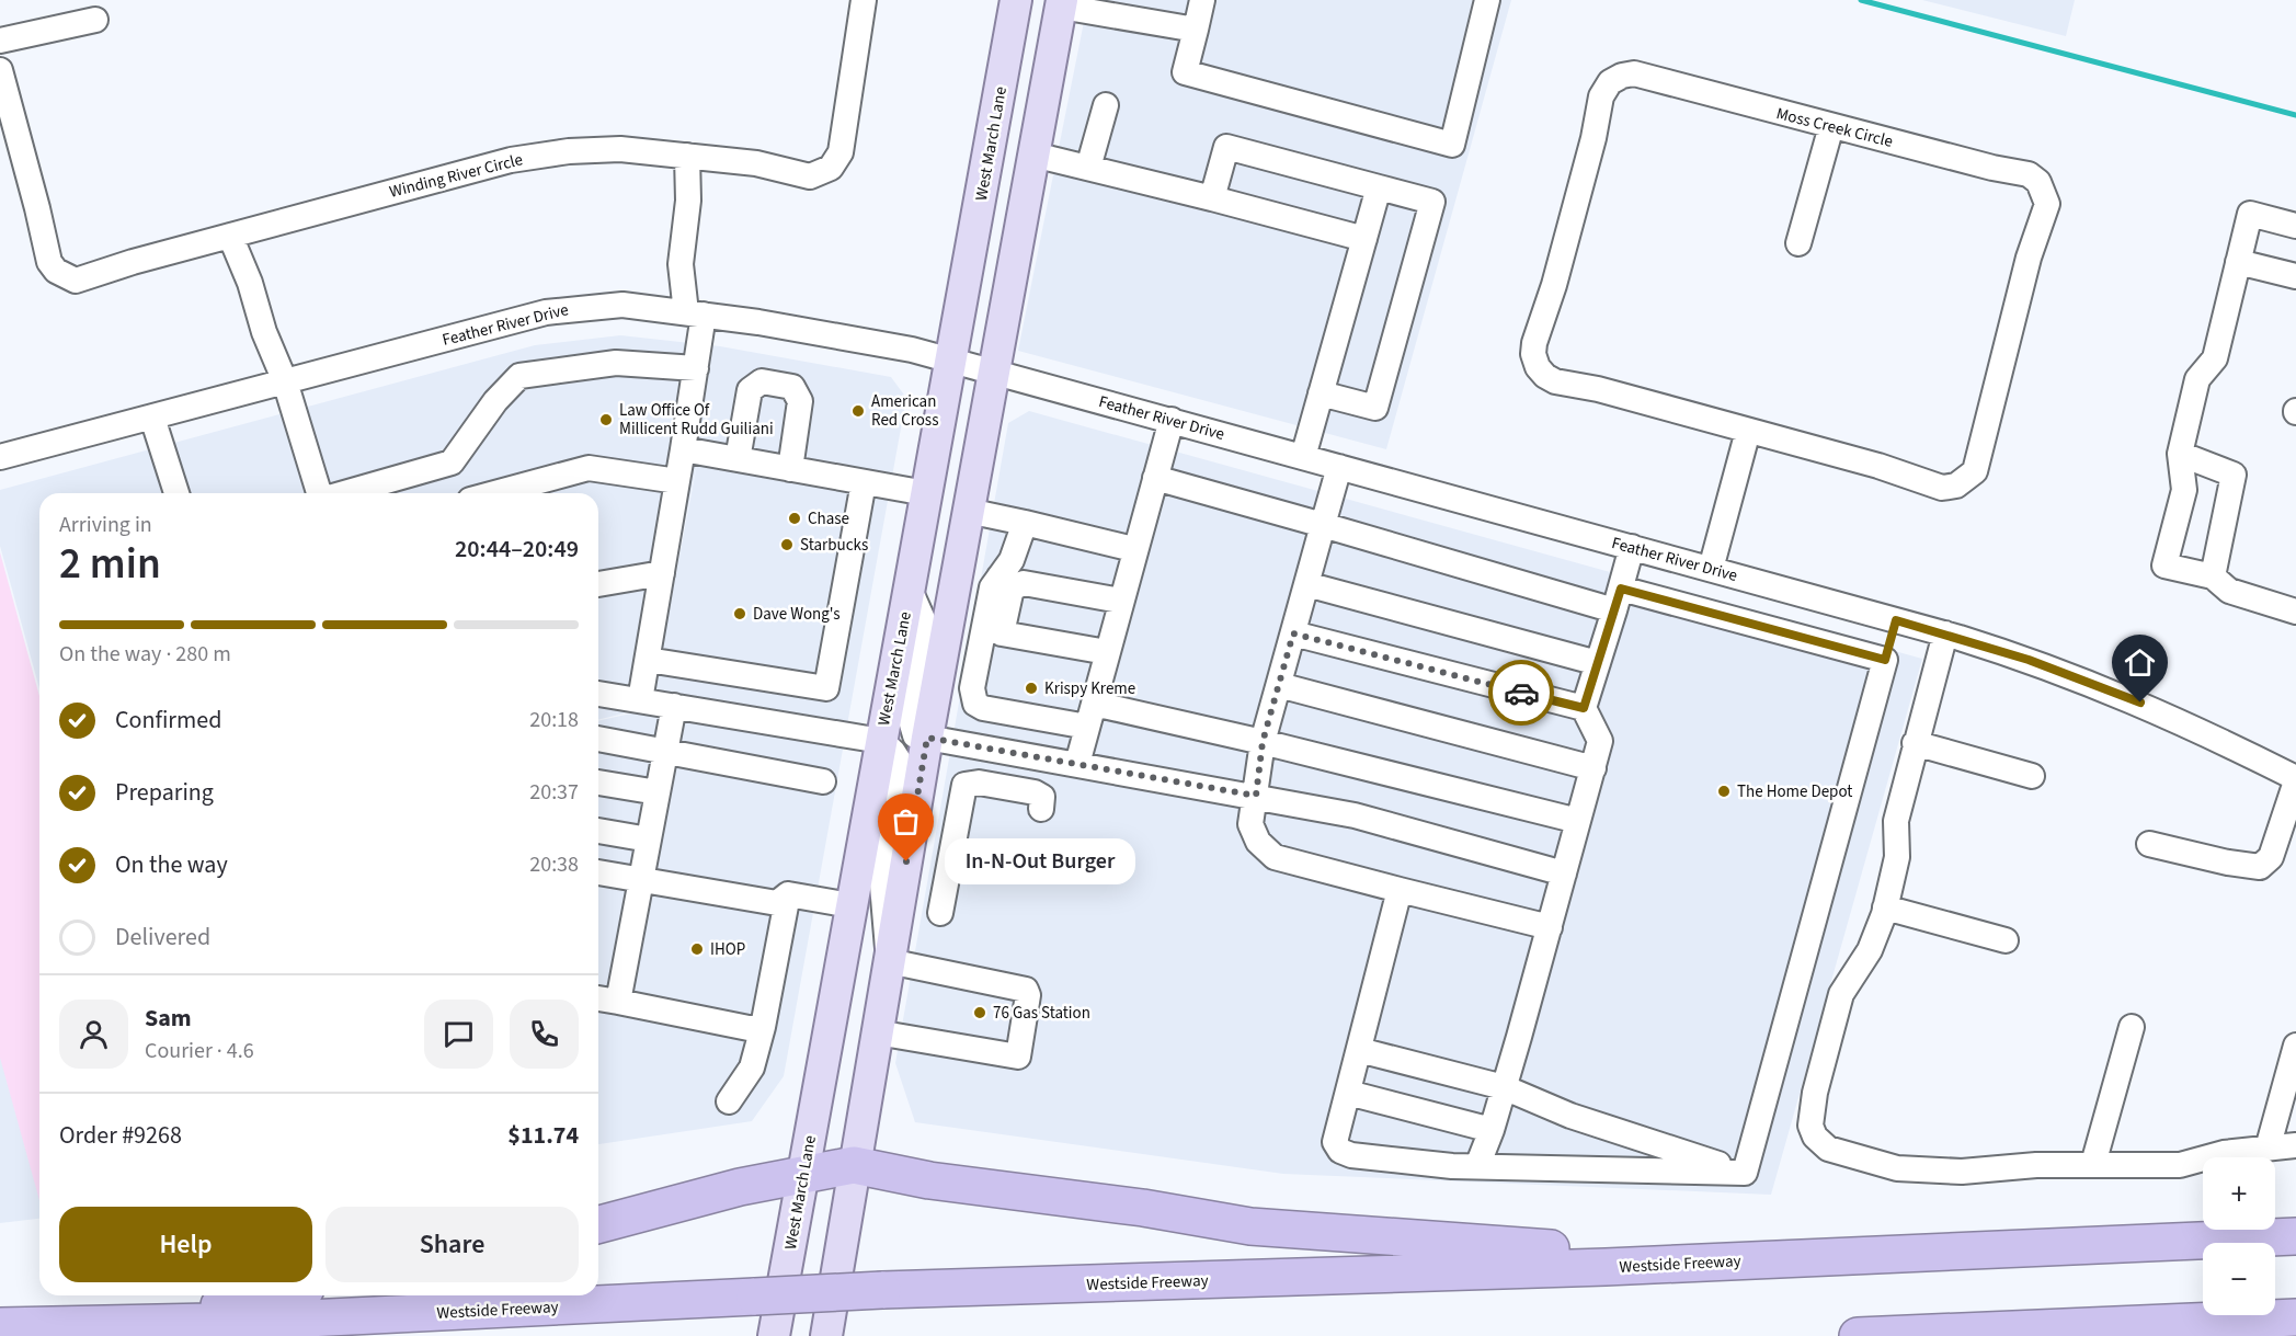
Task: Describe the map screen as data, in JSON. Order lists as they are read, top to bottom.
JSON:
{
  "streets": {
    "highway": ["Westside Freeway"],
    "main road": ["West March Lane"],
    "street": ["Moss Creek Circle", "Winding River Circle", "Feather River Drive"]
  },
  "crossings": [
    ["West March Lane", "Feather River Drive"]
  ],
  "places": [
    "American Red Cross",
    "Law Office Of Millicent Rudd Guiliani",
    "Chase",
    "Starbucks",
    "Dave Wong's",
    "Krispy Kreme",
    "The Home Depot",
    "In-N-Out Burger",
    "IHOP",
    "76 Gas Station"
  ],
  "page": {
    "heading": ["2 min", "Arriving in", "20:44–20:49"],
    "panel": [
      "Sam",
      "Courier · 4.6",
      "Order #9268",
      "$11.74"
    ],
    "bar": "On the way · 280 m",
    "list": [
      ["Confirmed", "20:18"],
      ["Preparing", "20:37"],
      ["On the way", "20:38"],
      "Delivered"
    ],
    "bubble": "In-N-Out Burger",
    "map_buttons": ["+", "−"],
    "buttons": ["Help", "Share"]
  }
}
